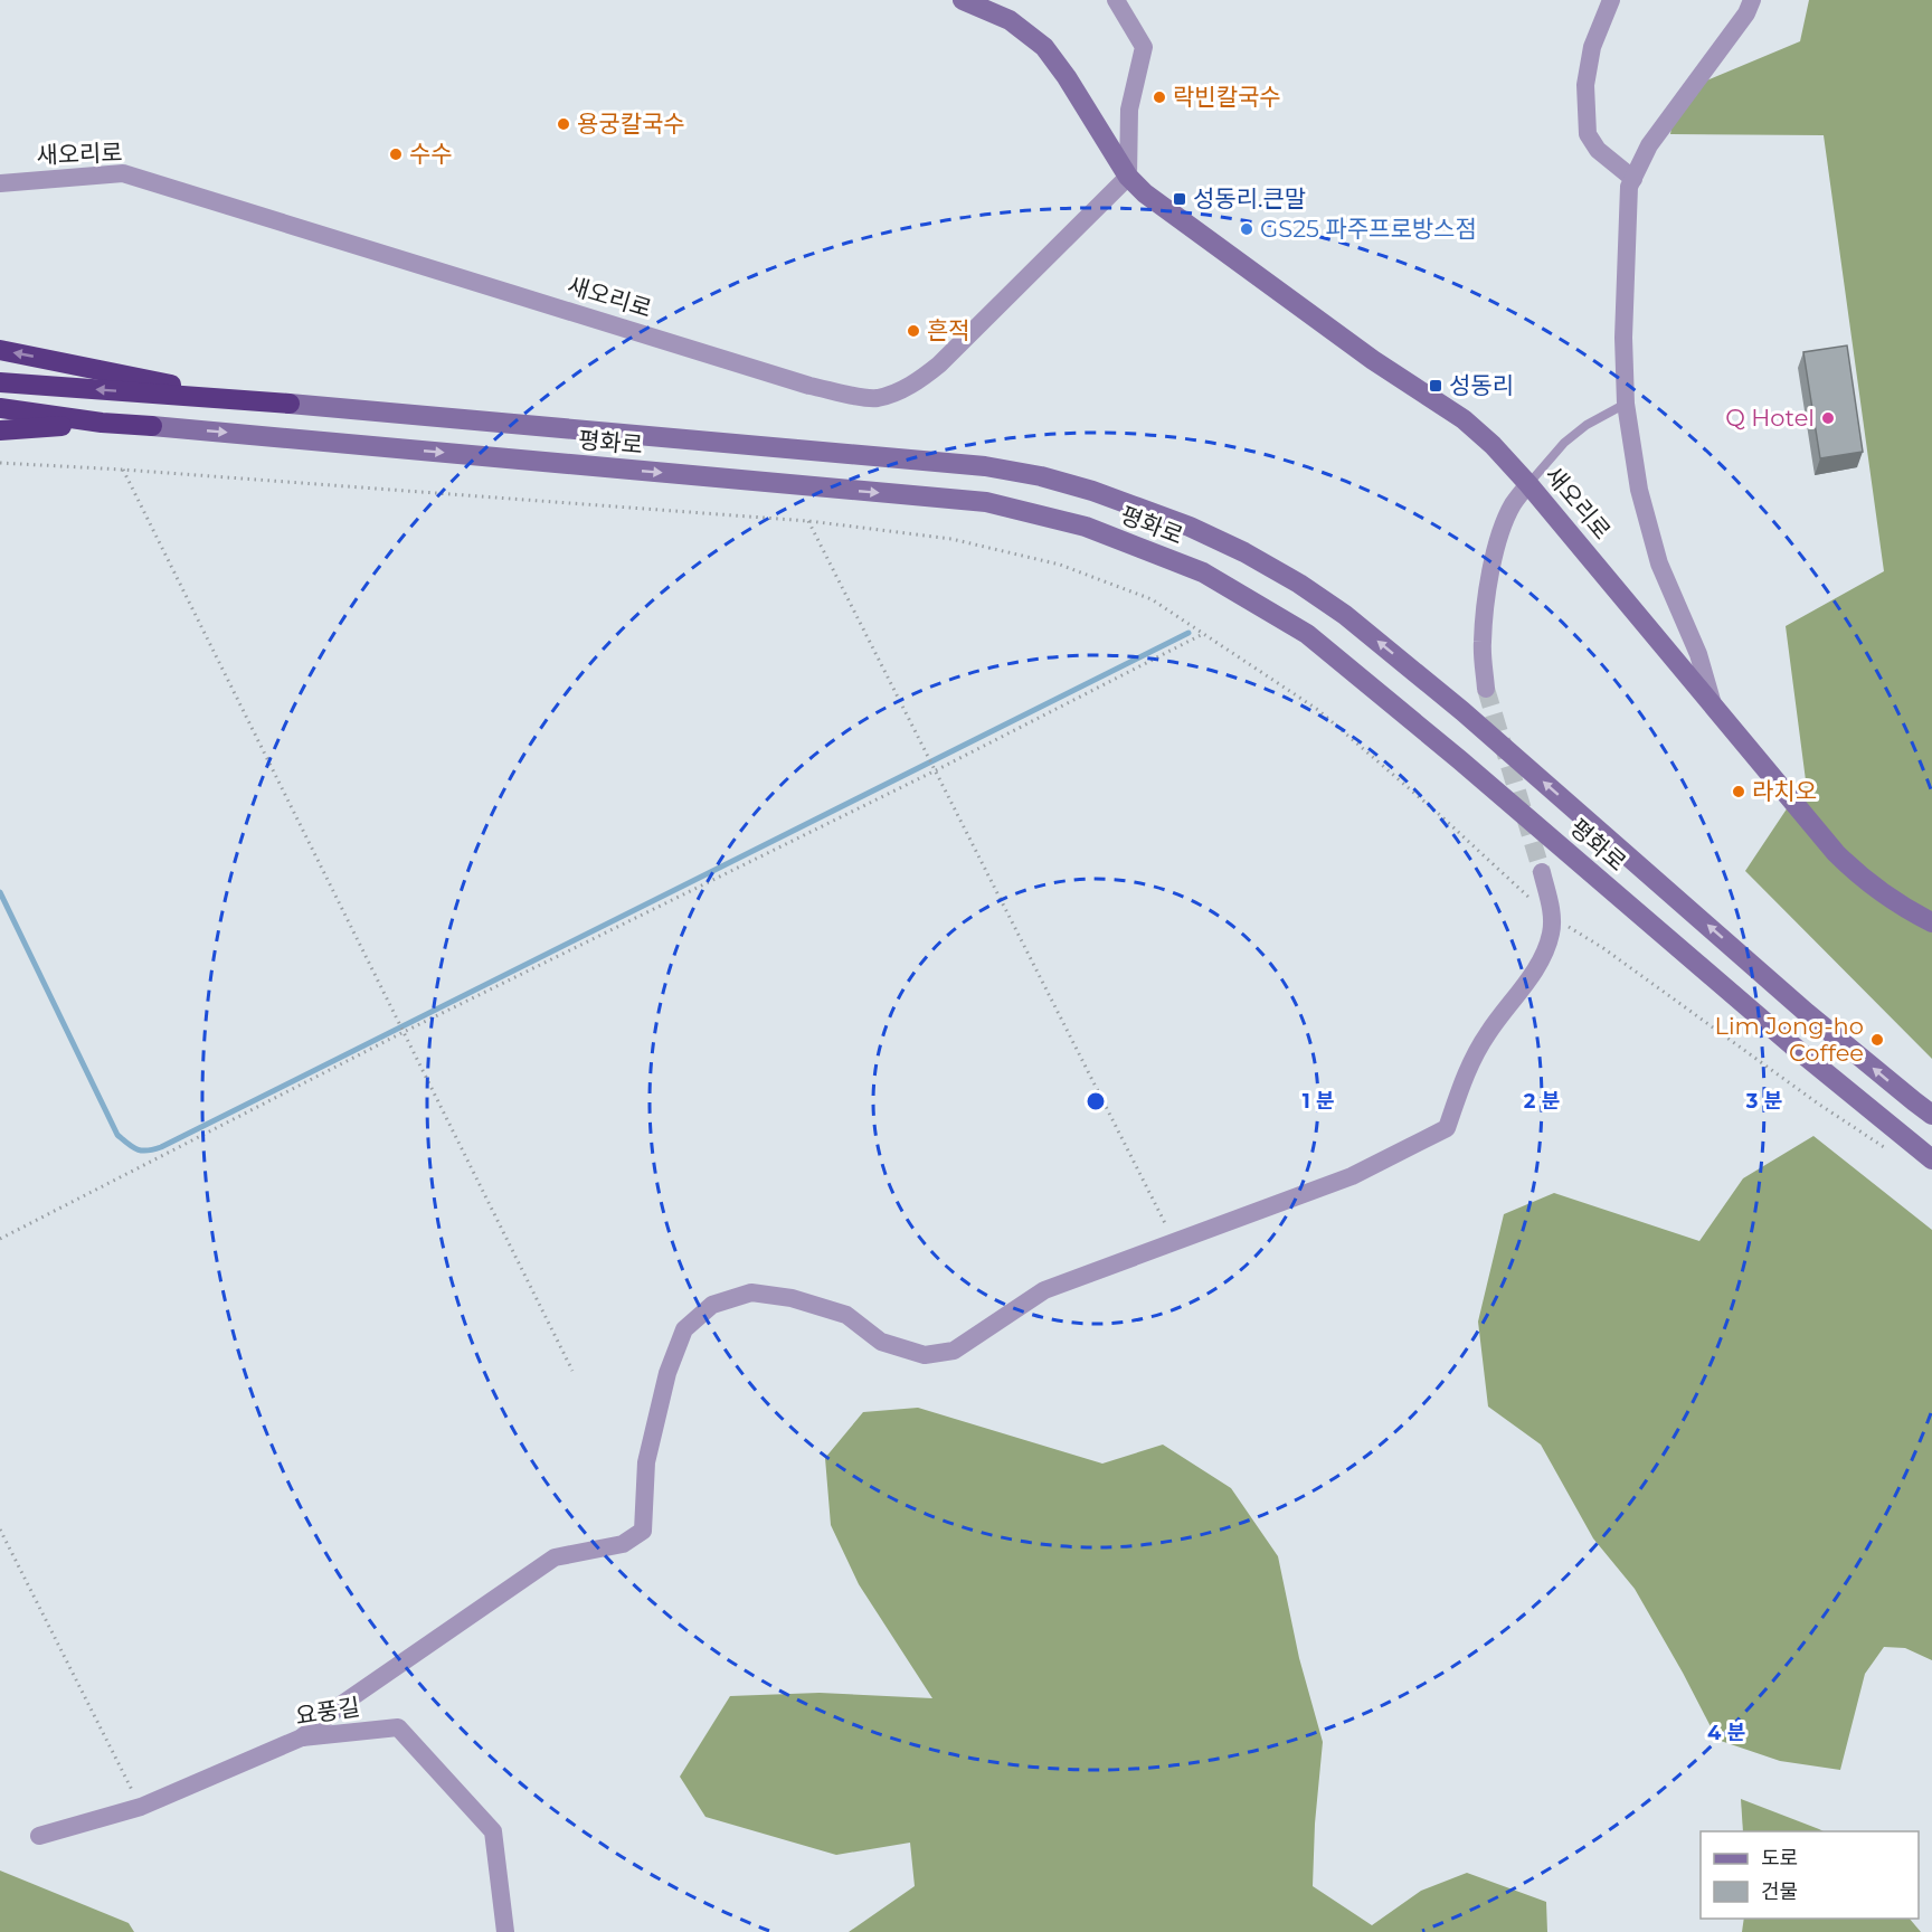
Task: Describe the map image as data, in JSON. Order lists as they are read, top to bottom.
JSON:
{
  "streets": {
    "main road": ["새오리로", "평화로"],
    "street": ["요풍길"]
  },
  "places": {
    "other": [
      "락빈칼국수",
      "용궁칼국수",
      "수수",
      "GS25 파주프로방스점",
      "흔적",
      "Q Hotel",
      "라치오",
      "Lim Jong-ho Coffee"
    ],
    "transit": ["성동리.큰말", "성동리"]
  },
  "legend": ["도로", "건물"],
  "rings": [
    "1 분",
    "2 분",
    "3 분",
    "4 분"
  ]
}
